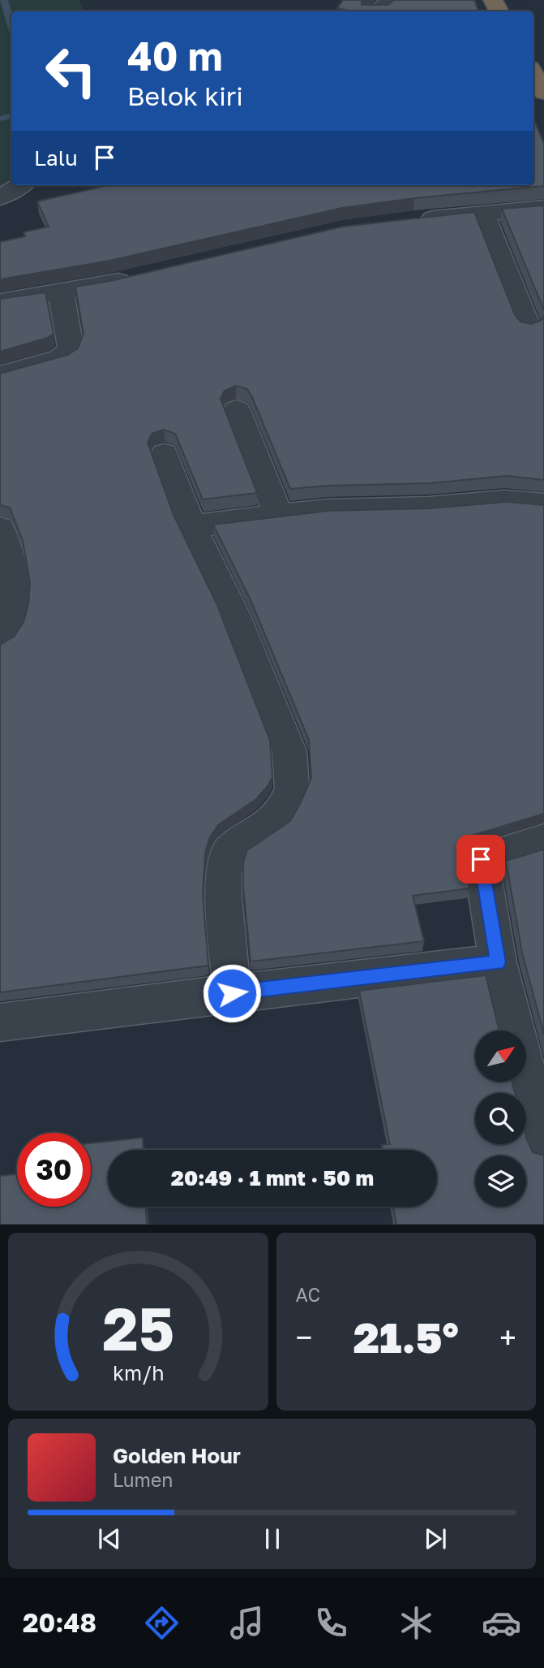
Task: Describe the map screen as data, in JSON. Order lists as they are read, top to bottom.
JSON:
{
  "north": "top right",
  "page": {
    "turn": ["40 m", "Belok kiri"],
    "then": "Lalu",
    "limit": "30",
    "trip": "20:49 · 1 mnt · 50 m",
    "tile": "AC",
    "heat": ["−", "21.5°", "+"],
    "song": ["Golden Hour", "Lumen"],
    "tabs": "20:48",
    "gauge": ["25", "km/h"]
  }
}
